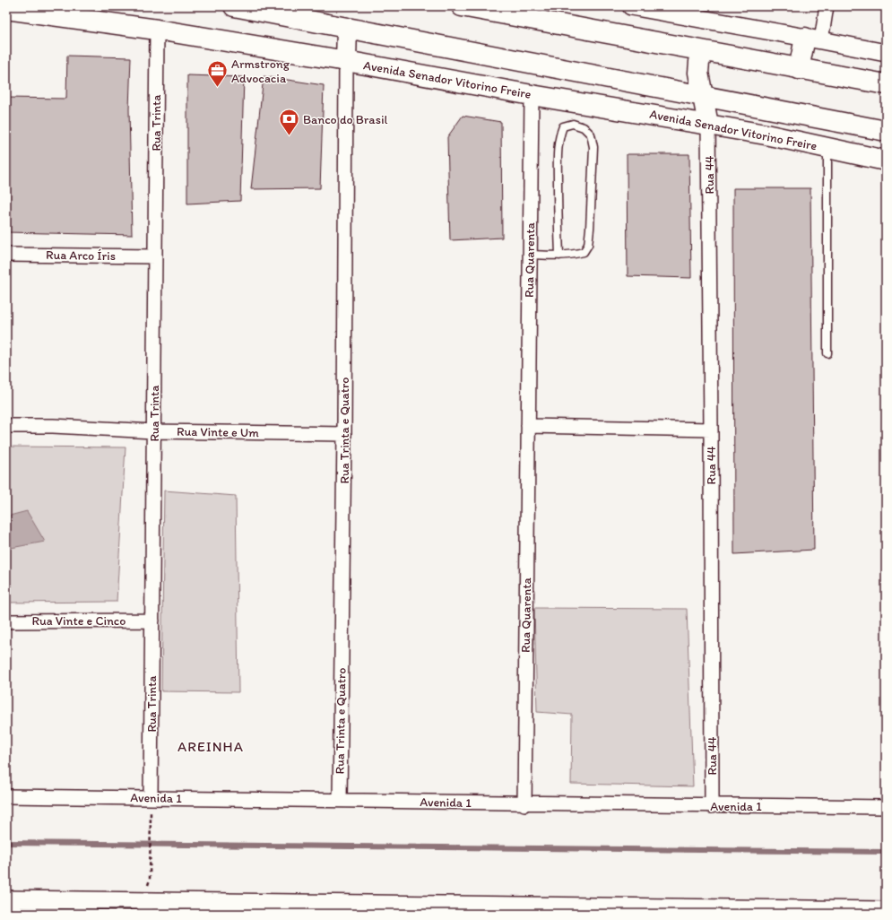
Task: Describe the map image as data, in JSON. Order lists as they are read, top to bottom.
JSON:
{
  "streets": {
    "main road": ["Avenida Senador Vitorino Freire"],
    "street": [
      "Rua Trinta",
      "Rua 44",
      "Rua Arco Íris",
      "Rua Quarenta",
      "Rua Trinta e Quatro",
      "Rua Vinte e Um",
      "Rua Vinte e Cinco",
      "Avenida 1"
    ]
  },
  "crossings": [
    ["Avenida Senador Vitorino Freire", "Rua Trinta"],
    ["Avenida Senador Vitorino Freire", "Rua 44"],
    ["Avenida Senador Vitorino Freire", "Rua Quarenta"],
    ["Avenida Senador Vitorino Freire", "Rua Trinta e Quatro"],
    ["Rua Trinta", "Rua Arco Íris"],
    ["Rua Trinta", "Rua Vinte e Um"],
    ["Rua Trinta", "Rua Vinte e Cinco"],
    ["Rua Trinta", "Avenida 1"],
    ["Rua 44", "Avenida 1"],
    ["Rua Quarenta", "Avenida 1"],
    ["Rua Trinta e Quatro", "Rua Vinte e Um"],
    ["Rua Trinta e Quatro", "Avenida 1"]
  ],
  "districts": ["AREINHA"],
  "places": {
    "office": ["Armstrong Advocacia"],
    "bank": ["Banco do Brasil"]
  }
}
